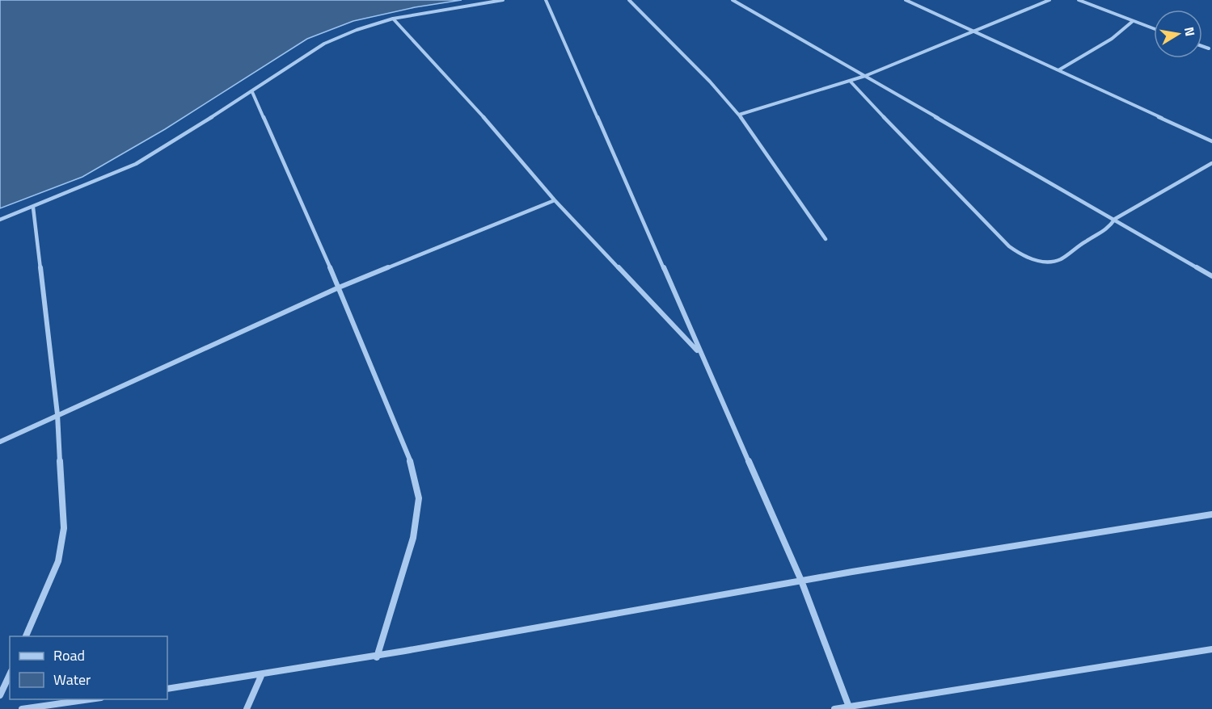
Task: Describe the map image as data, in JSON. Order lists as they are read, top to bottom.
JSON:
{
  "legend": ["Road", "Water"],
  "north": "right"
}
